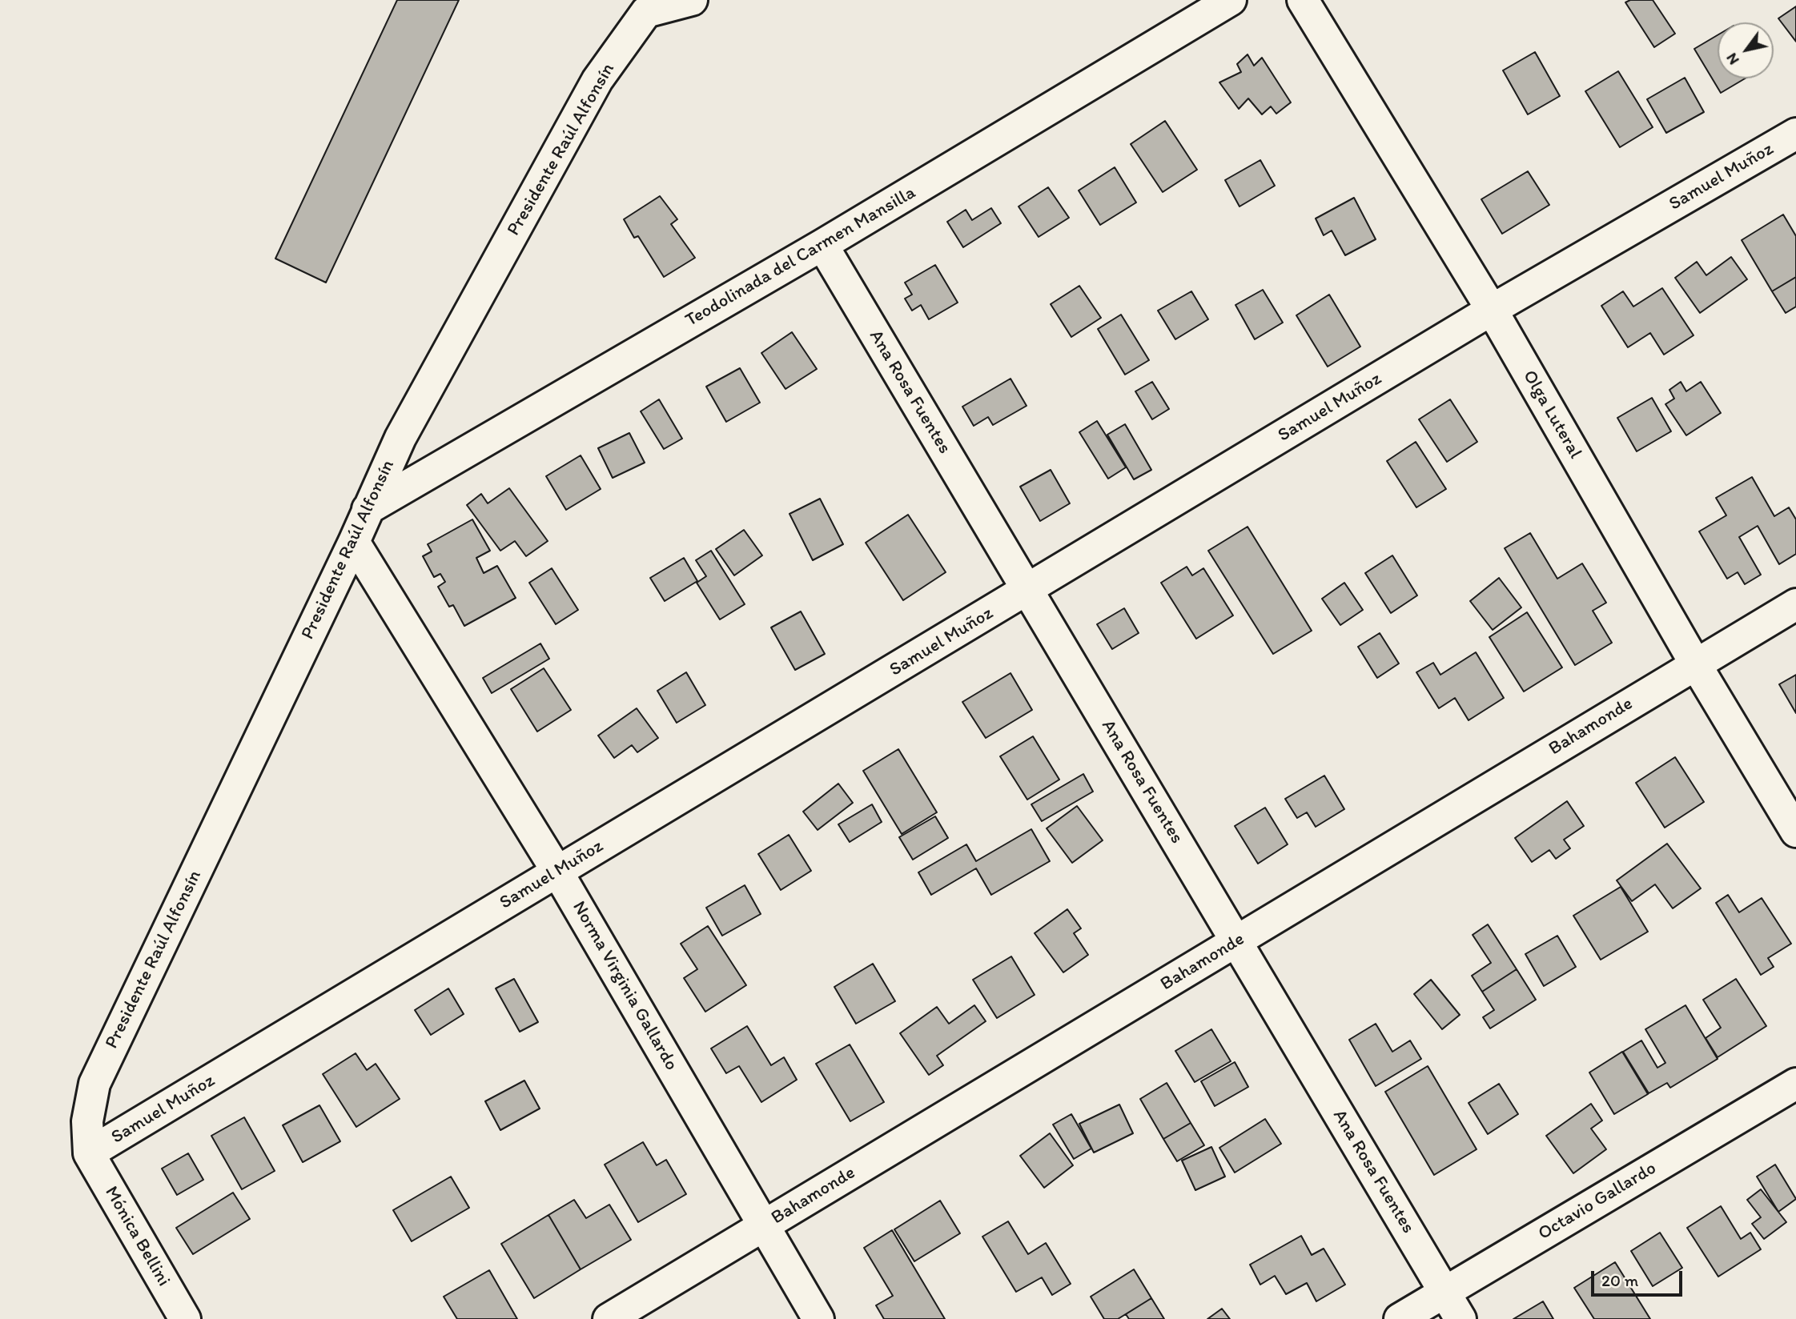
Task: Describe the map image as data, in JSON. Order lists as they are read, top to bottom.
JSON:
{
  "streets": {
    "street": [
      "Presidente Raúl Alfonsín",
      "Samuel Muñoz",
      "Teodolinada del Carmen Mansilla",
      "Ana Rosa Fuentes",
      "Olga Luteral",
      "Bahamonde",
      "Norma Virginia Gallardo",
      "Octavio Gallardo",
      "Mónica Bellini"
    ]
  },
  "crossings": [
    ["Presidente Raúl Alfonsín", "Samuel Muñoz"],
    ["Presidente Raúl Alfonsín", "Teodolinada del Carmen Mansilla"],
    ["Presidente Raúl Alfonsín", "Norma Virginia Gallardo"],
    ["Presidente Raúl Alfonsín", "Mónica Bellini"],
    ["Samuel Muñoz", "Ana Rosa Fuentes"],
    ["Samuel Muñoz", "Olga Luteral"],
    ["Samuel Muñoz", "Norma Virginia Gallardo"],
    ["Samuel Muñoz", "Mónica Bellini"],
    ["Teodolinada del Carmen Mansilla", "Ana Rosa Fuentes"],
    ["Ana Rosa Fuentes", "Bahamonde"],
    ["Ana Rosa Fuentes", "Octavio Gallardo"],
    ["Olga Luteral", "Bahamonde"],
    ["Bahamonde", "Norma Virginia Gallardo"]
  ],
  "scale_bar": "20 m",
  "north": "bottom left"
}
